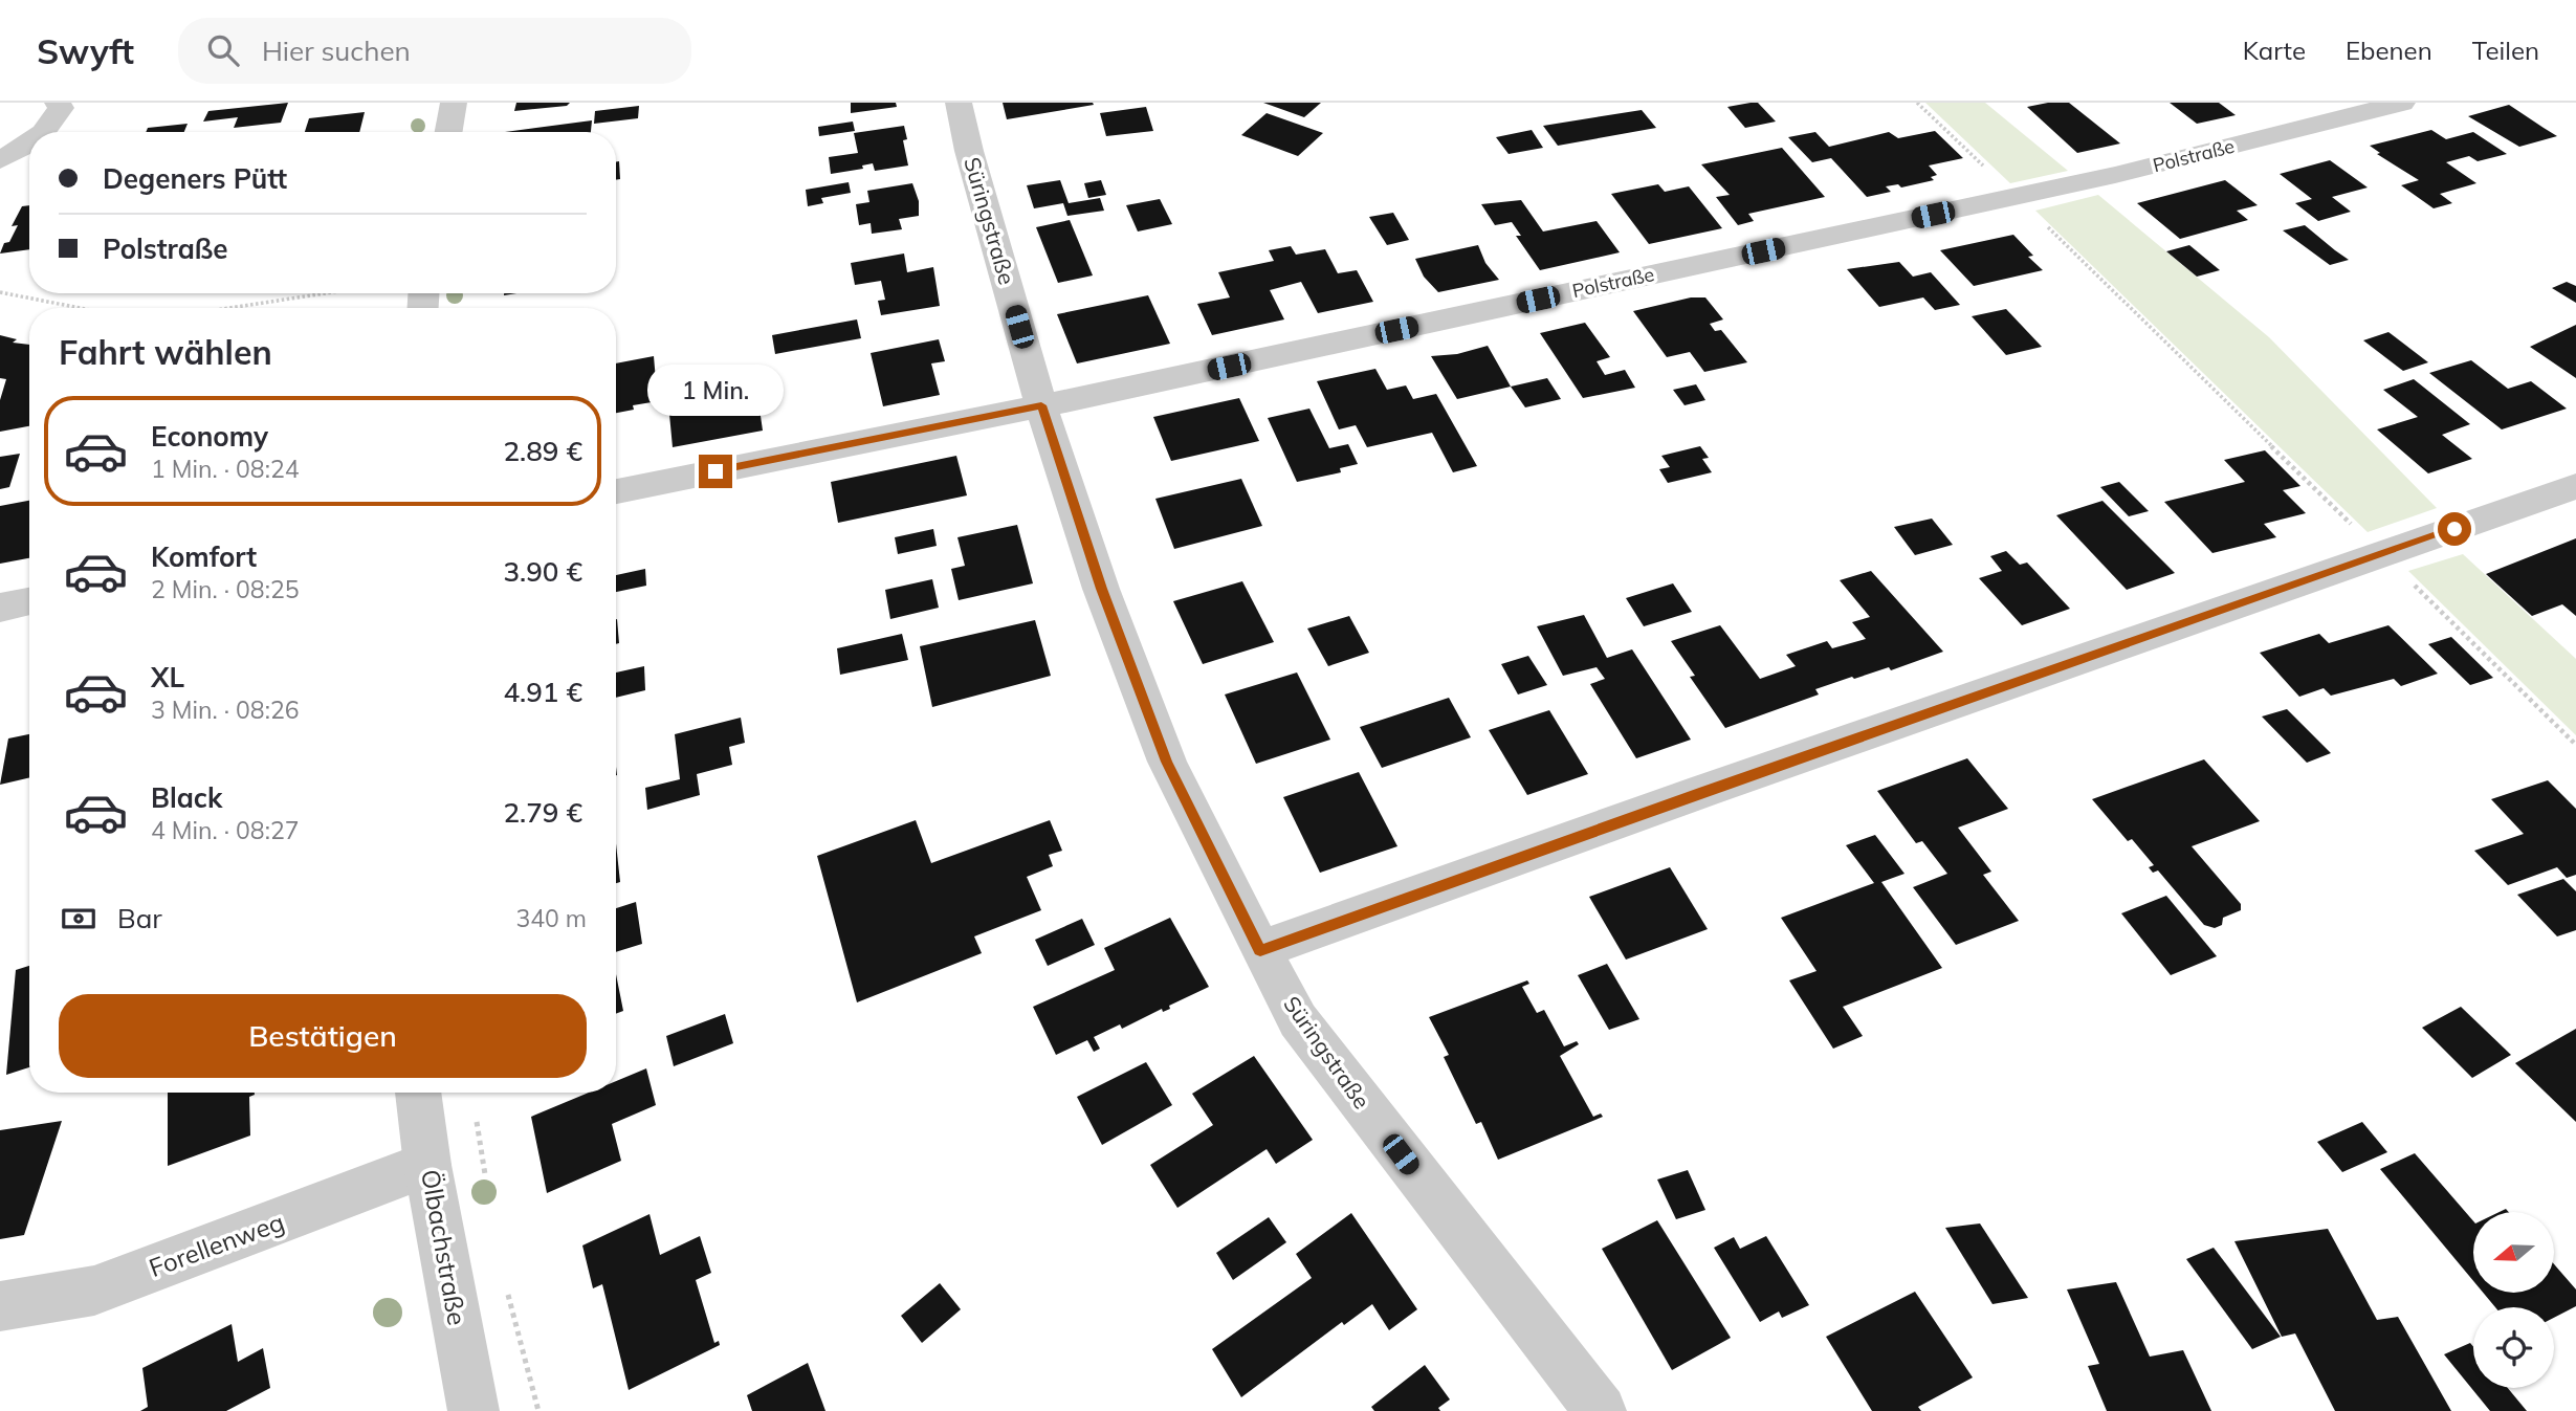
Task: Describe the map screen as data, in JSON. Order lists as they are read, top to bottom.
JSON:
{
  "streets": {
    "street": [
      "Polstraße",
      "Süringstraße",
      "Forellenweg",
      "Ölbachstraße"
    ]
  },
  "crossings": [
    ["Polstraße", "Süringstraße"],
    ["Forellenweg", "Ölbachstraße"]
  ],
  "north": "left",
  "page": {
    "header": "Swyft",
    "search": "Hier suchen",
    "nav": ["Karte", "Ebenen", "Teilen"],
    "banner": ["Degeners Pütt", "Polstraße"],
    "heading": "Fahrt wählen",
    "bubble": "1 Min.",
    "list": [
      {
        "name": "Economy",
        "note": "1 Min. · 08:24",
        "value": "2.89 €"
      },
      {
        "name": "Komfort",
        "note": "2 Min. · 08:25",
        "value": "3.90 €"
      },
      {
        "name": "XL",
        "note": "3 Min. · 08:26",
        "value": "4.91 €"
      },
      {
        "name": "Black",
        "note": "4 Min. · 08:27",
        "value": "2.79 €"
      }
    ],
    "pay": ["Bar", "340 m"],
    "buttons": "Bestätigen"
  }
}
